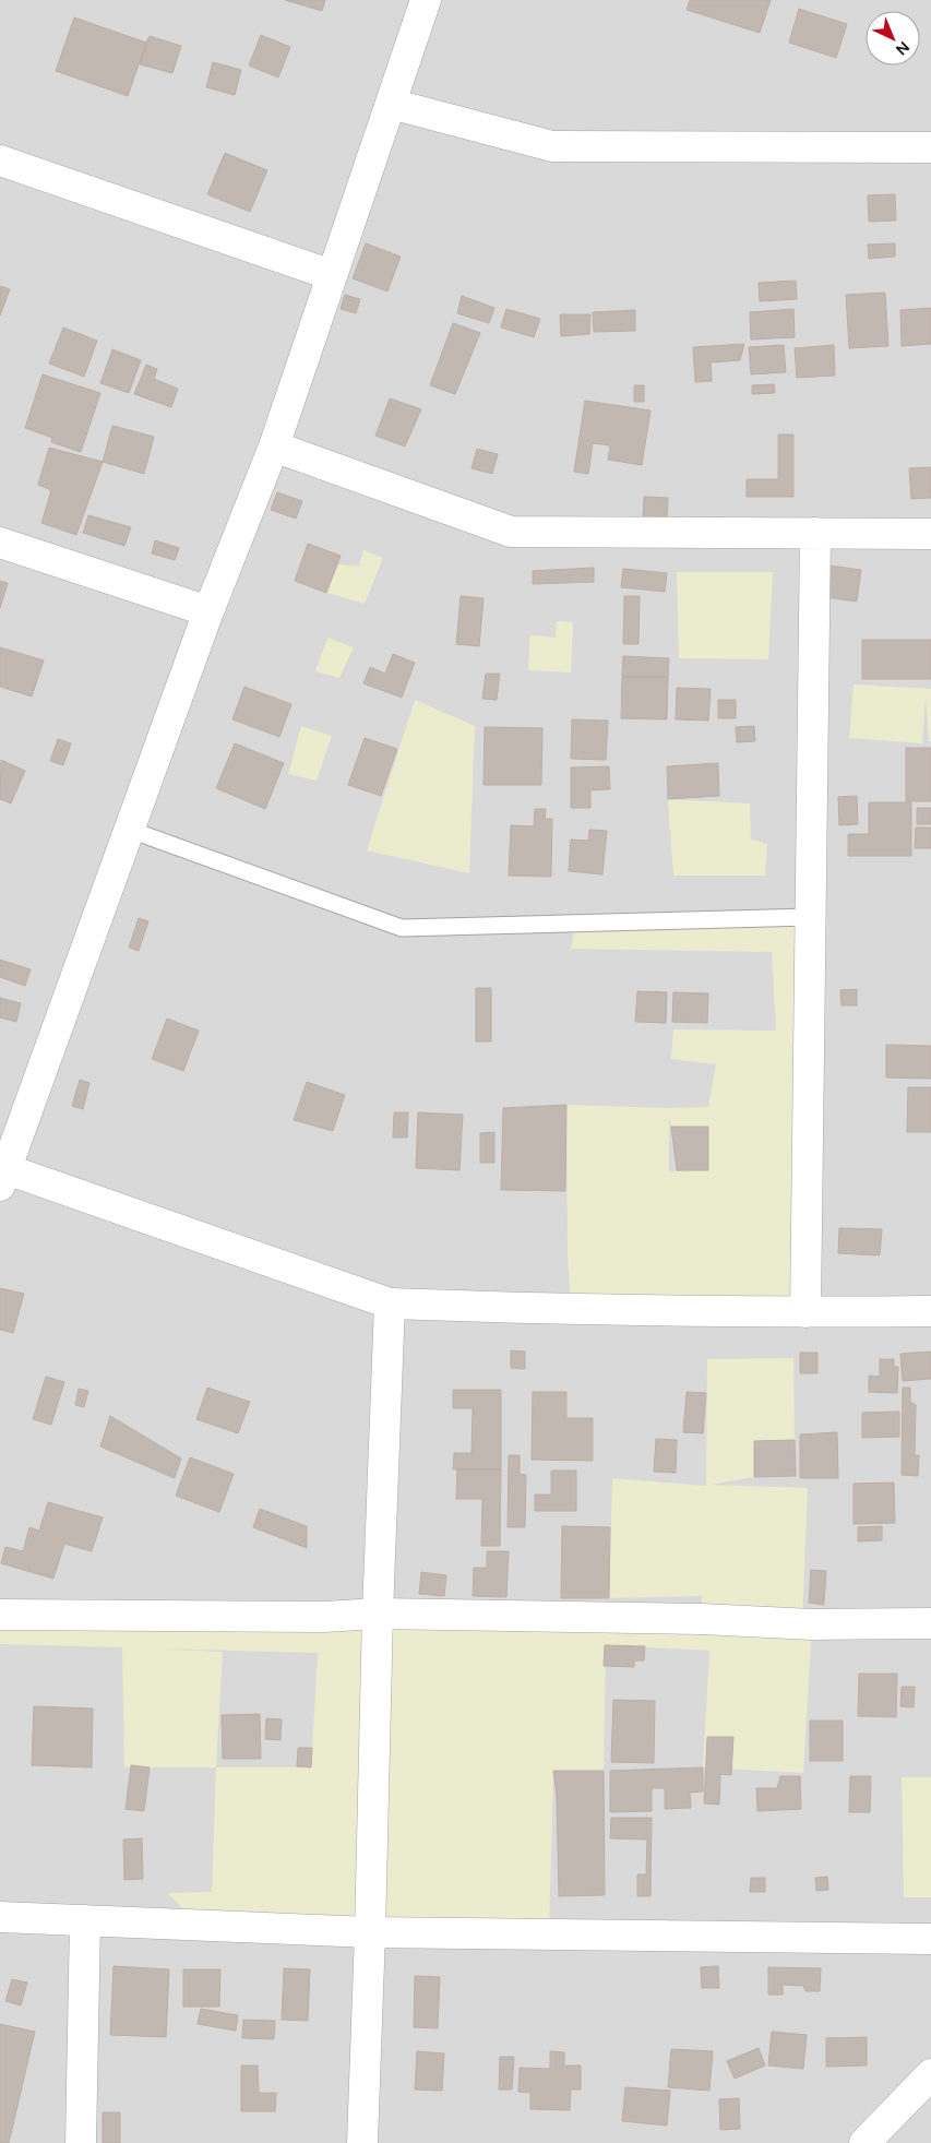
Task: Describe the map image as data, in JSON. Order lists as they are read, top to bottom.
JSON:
{
  "north": "bottom right"
}
